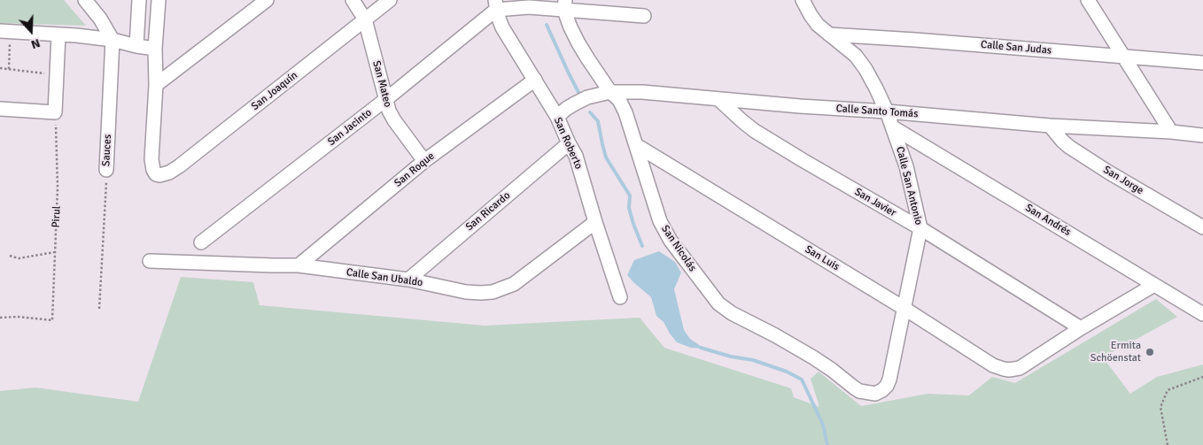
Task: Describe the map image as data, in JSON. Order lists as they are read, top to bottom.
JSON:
{
  "streets": {
    "street": [
      "Calle San Judas",
      "San Mateo",
      "San Joaquín",
      "Calle Santo Tomás",
      "San Jacinto",
      "San Roberto",
      "Sauces",
      "San Roque",
      "San Jorge",
      "Calle San Antonio",
      "San Javier",
      "San Ricardo",
      "San Andrés",
      "San Nicolás",
      "San Luis",
      "Calle San Ubaldo"
    ],
    "path": ["Pirul"]
  },
  "crossings": [
    ["Calle San Judas", "Calle San Antonio"],
    ["San Mateo", "San Joaquín"],
    ["San Mateo", "San Jacinto"],
    ["San Mateo", "San Roque"],
    ["Calle Santo Tomás", "San Roberto"],
    ["Calle Santo Tomás", "San Jorge"],
    ["Calle Santo Tomás", "Calle San Antonio"],
    ["Calle Santo Tomás", "San Javier"],
    ["Calle Santo Tomás", "San Nicolás"],
    ["San Jacinto", "San Roberto"],
    ["San Roberto", "San Roque"],
    ["San Roberto", "San Ricardo"],
    ["San Roberto", "Calle San Ubaldo"],
    ["San Roque", "Calle San Ubaldo"],
    ["Calle San Antonio", "San Javier"],
    ["Calle San Antonio", "San Andrés"],
    ["Calle San Antonio", "San Nicolás"],
    ["Calle San Antonio", "San Luis"],
    ["San Javier", "San Luis"],
    ["San Ricardo", "Calle San Ubaldo"],
    ["San Nicolás", "San Luis"]
  ],
  "places": ["Ermita Schöenstat"],
  "north": "bottom"
}
